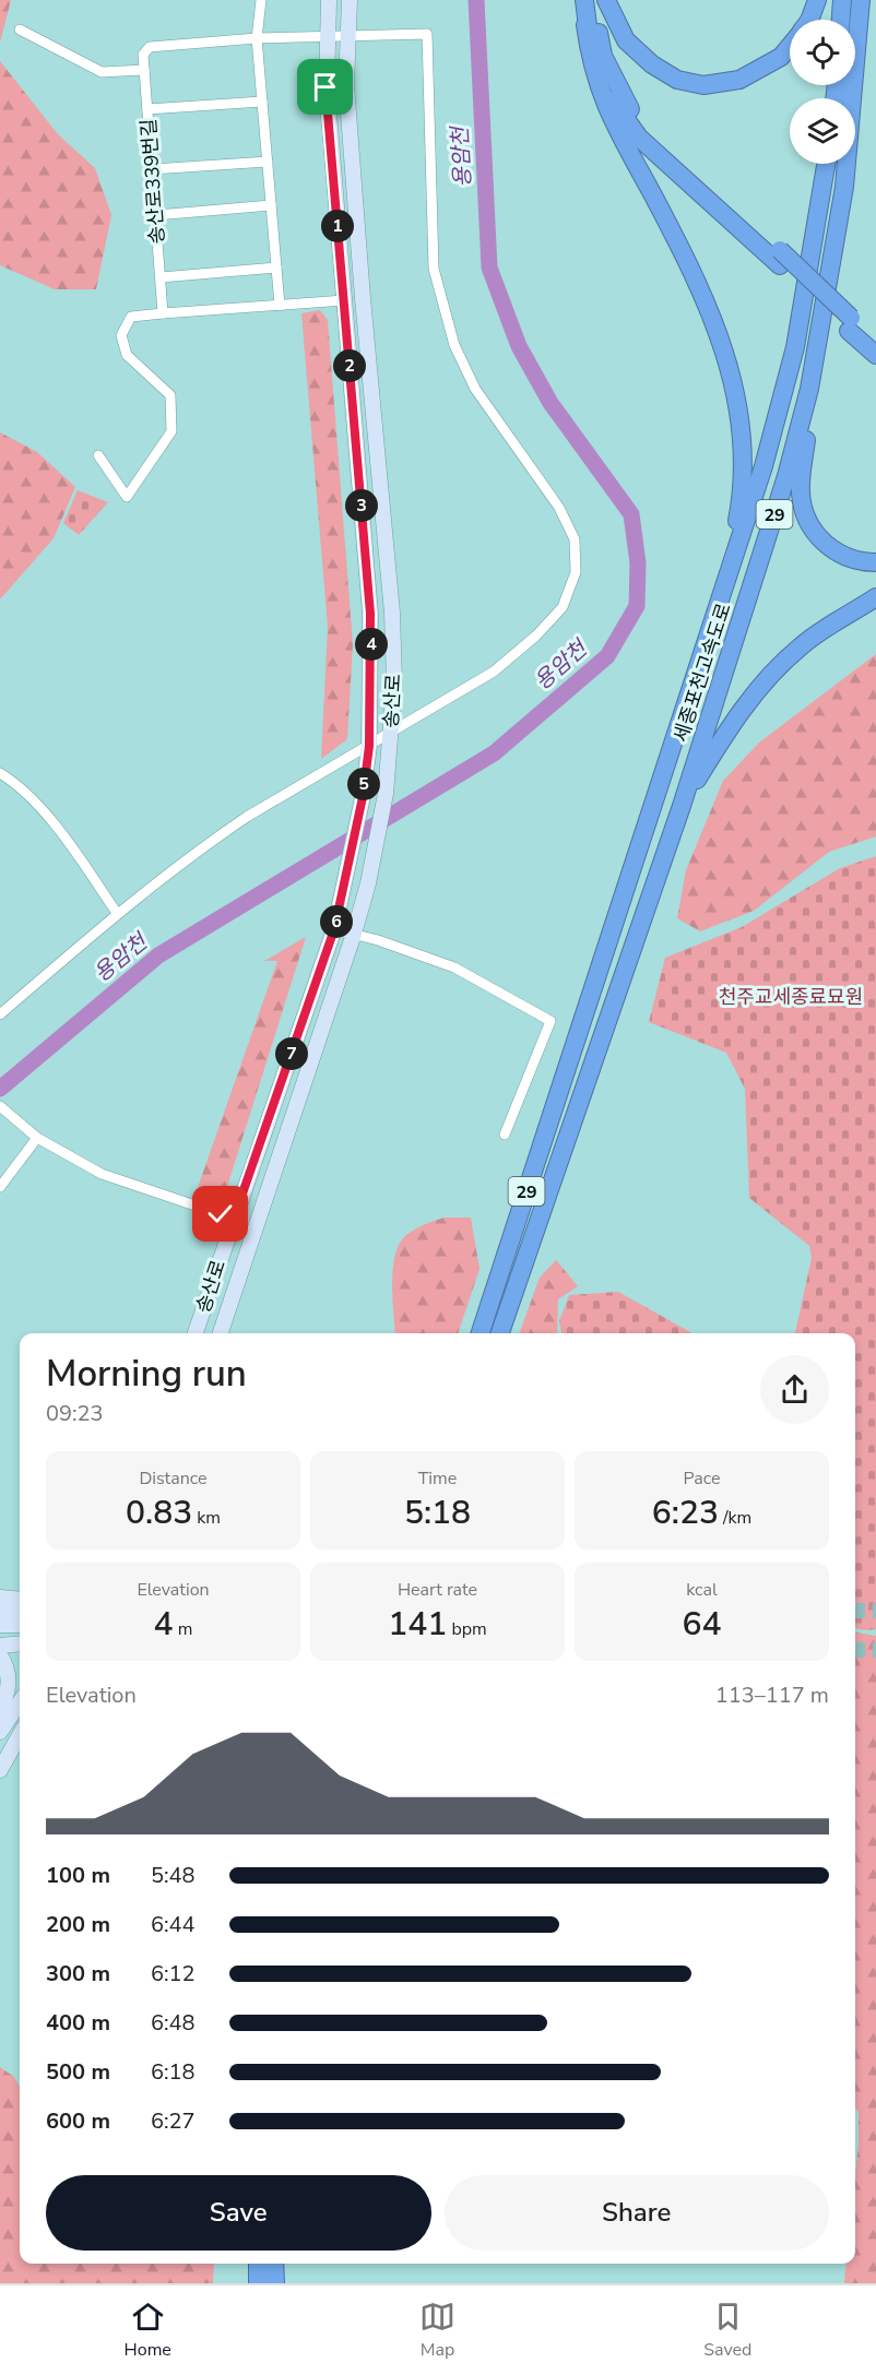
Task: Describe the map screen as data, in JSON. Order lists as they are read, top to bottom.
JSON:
{
  "streets": {
    "highway": ["29", "세종포천고속도로"],
    "street": ["송산로339번길", "송산로"]
  },
  "water": ["용암천"],
  "parks": ["천주교세종료묘원"],
  "page": {
    "pins": [
      "1",
      "2",
      "3",
      "4",
      "5",
      "6",
      "7"
    ],
    "heading": ["Morning run", "09:23"],
    "stats": [
      ["Distance", "0.83 km"],
      ["Time", "5:18"],
      ["Pace", "6:23 /km"],
      ["Elevation", "4 m"],
      ["Heart rate", "141 bpm"],
      ["kcal", "64"]
    ],
    "chart": ["Elevation", "113–117 m"],
    "list": [
      {
        "name": "100 m",
        "note": "5:48"
      },
      {
        "name": "200 m",
        "note": "6:44"
      },
      {
        "name": "300 m",
        "note": "6:12"
      },
      {
        "name": "400 m",
        "note": "6:48"
      },
      {
        "name": "500 m",
        "note": "6:18"
      },
      {
        "name": "600 m",
        "note": "6:27"
      }
    ],
    "buttons": ["Save", "Share"],
    "tabs": ["Home", "Map", "Saved"]
  }
}
